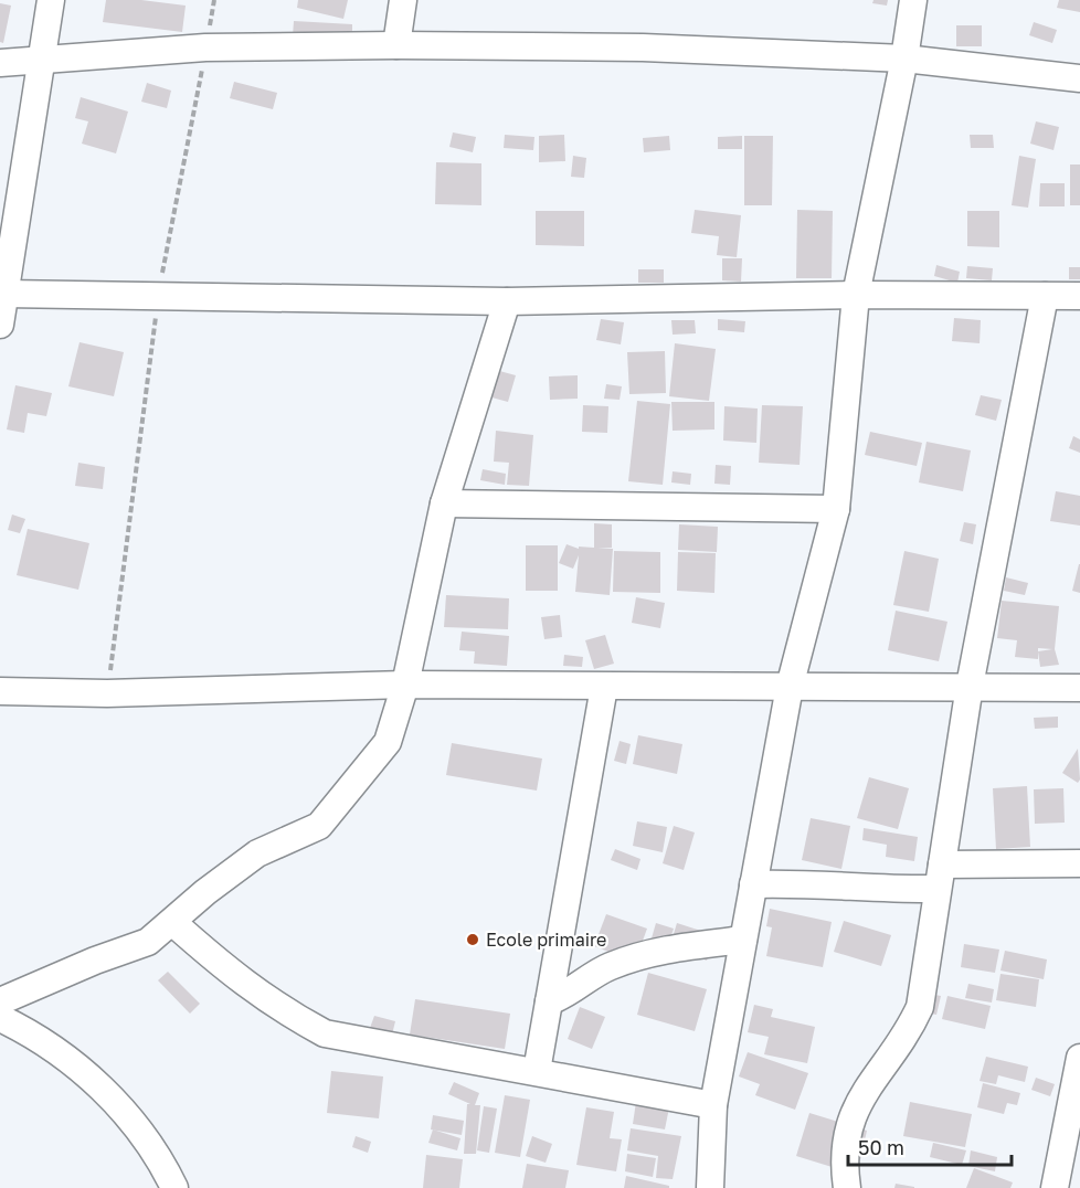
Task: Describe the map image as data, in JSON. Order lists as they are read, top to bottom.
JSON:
{
  "places": ["Ecole primaire"],
  "scale_bar": "50 m"
}
